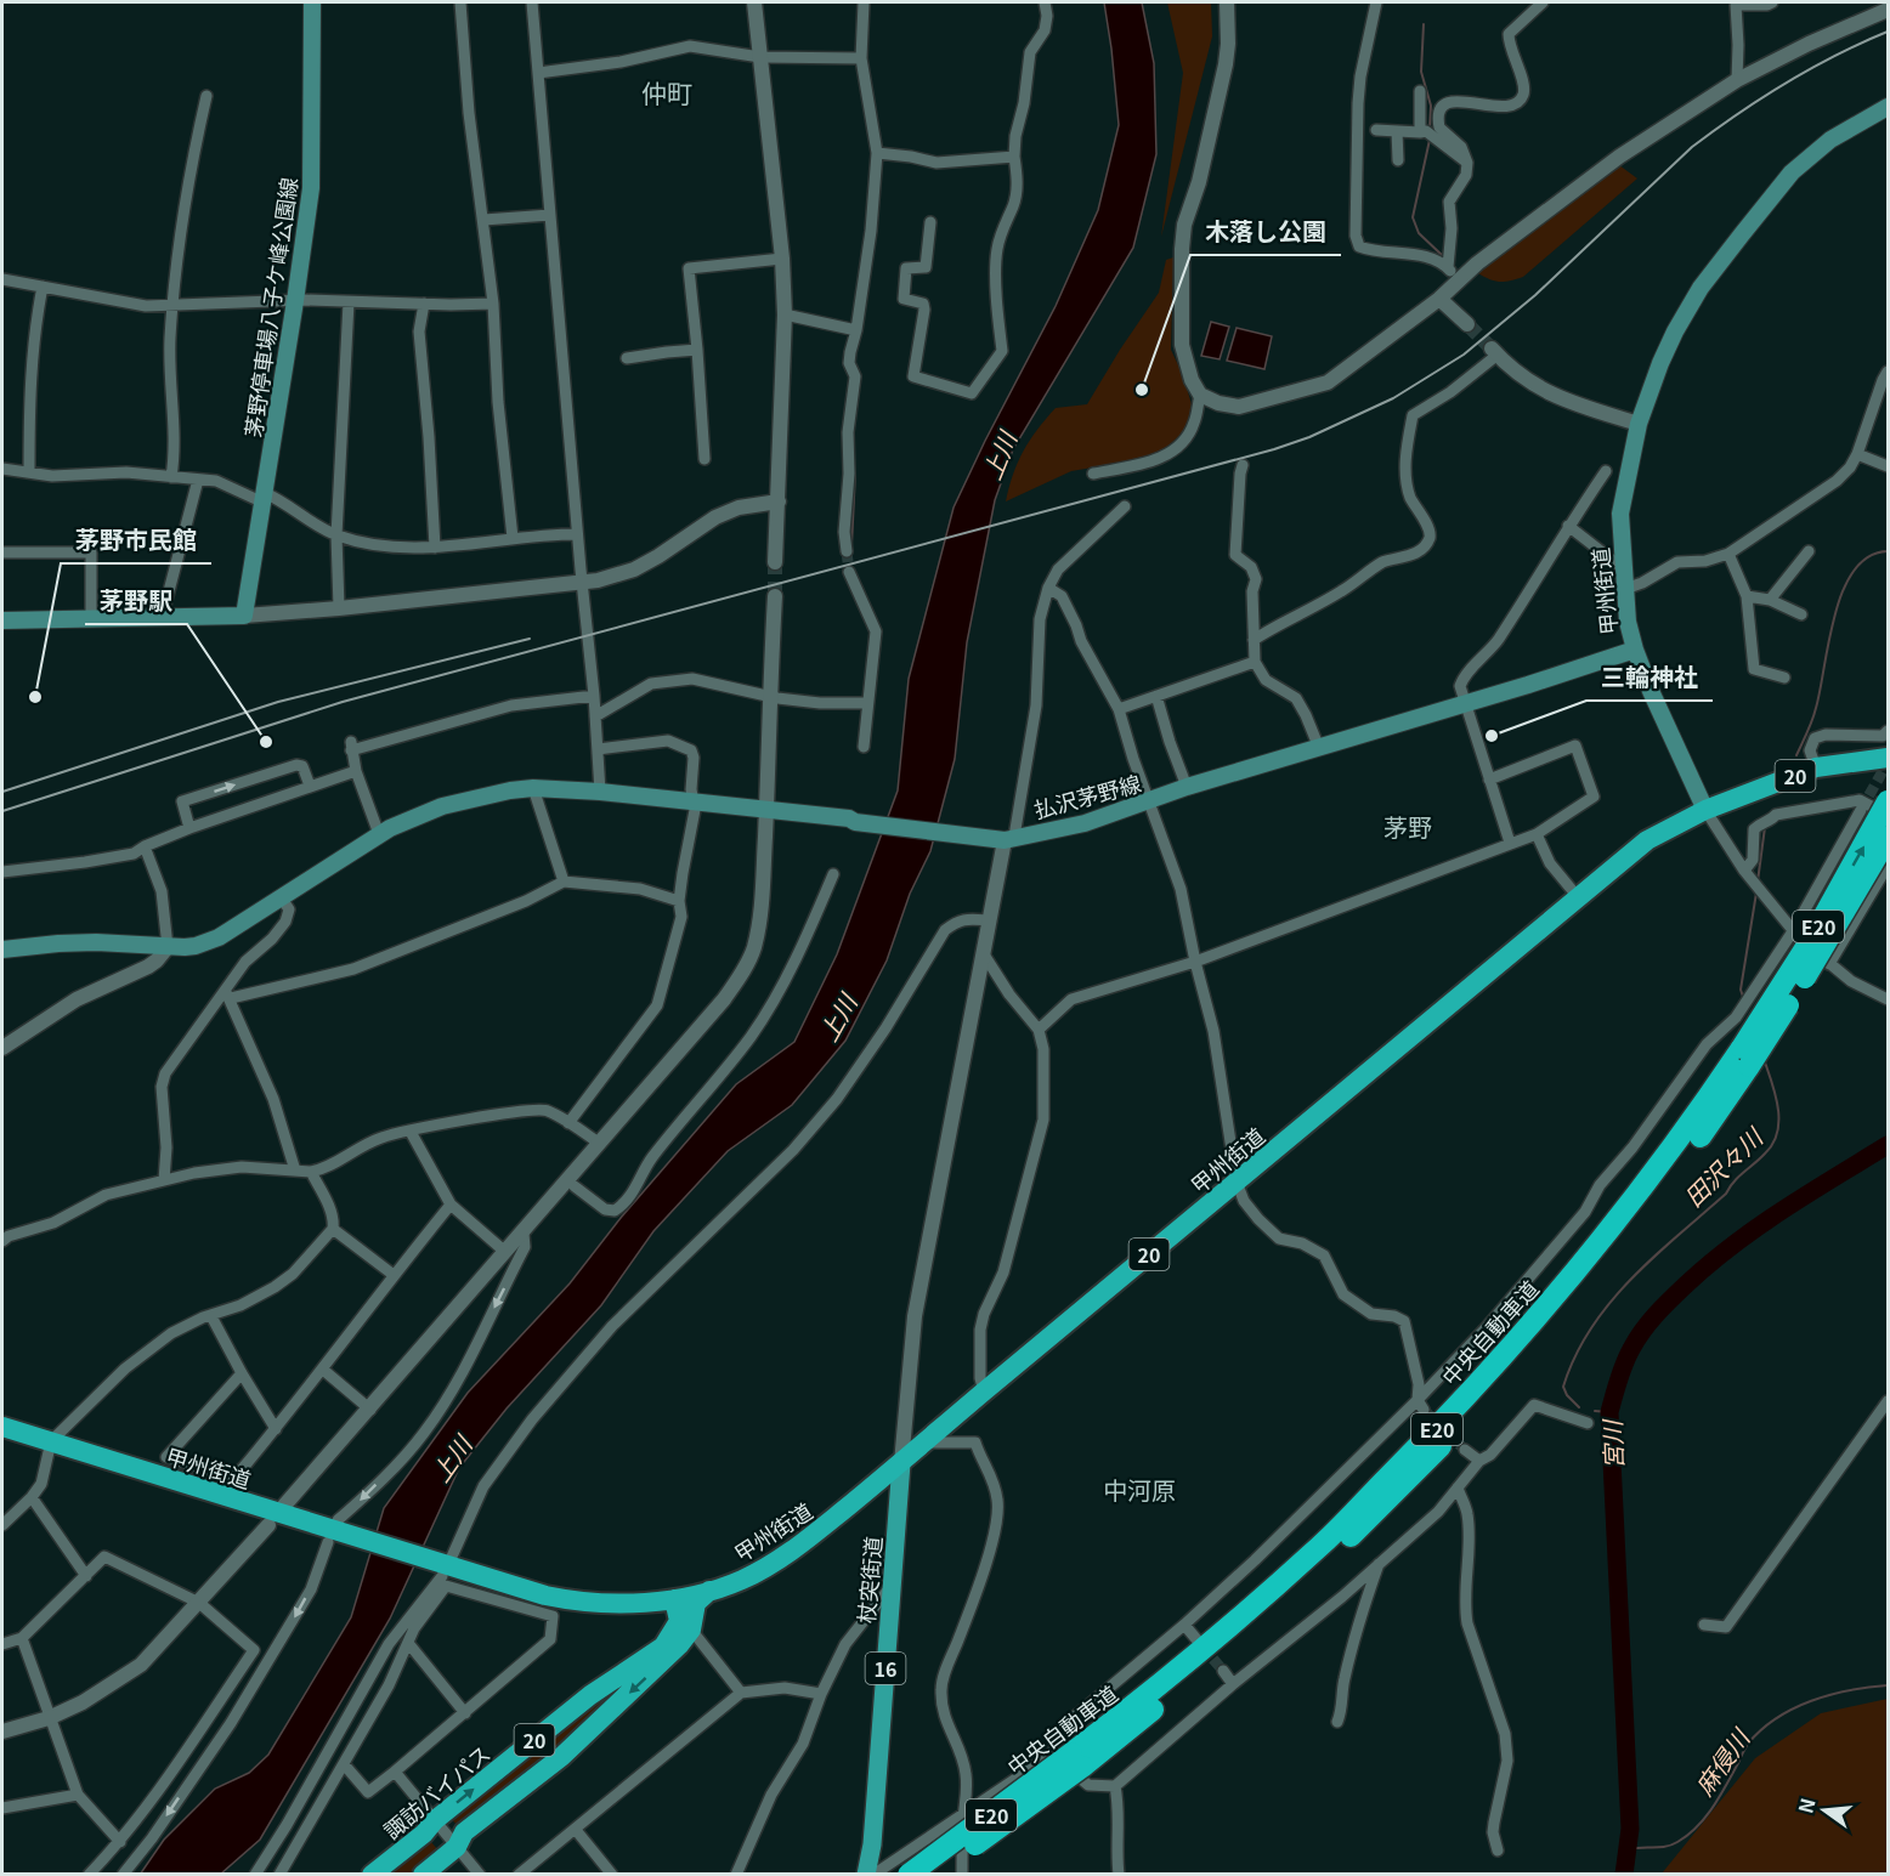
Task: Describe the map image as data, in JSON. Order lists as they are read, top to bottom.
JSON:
{
  "streets": {
    "highway": [
      "甲州街道",
      "20",
      "E20",
      "中央自動車道",
      "諏訪バイパス"
    ],
    "main road": [
      "茅野停車場八子ケ峰公園線",
      "払沢茅野線",
      "杖突街道",
      "16"
    ]
  },
  "crossings": [
    ["甲州街道", "20"],
    ["甲州街道", "払沢茅野線"],
    ["甲州街道", "杖突街道"],
    ["甲州街道", "諏訪バイパス"]
  ],
  "districts": ["仲町", "茅野", "中河原"],
  "water": [
    "上川",
    "田沢々川",
    "宮川",
    "麻侵川"
  ],
  "places": [
    "木落し公園",
    "茅野市民館",
    "三輪神社",
    "茅野駅"
  ],
  "north": "left"
}
